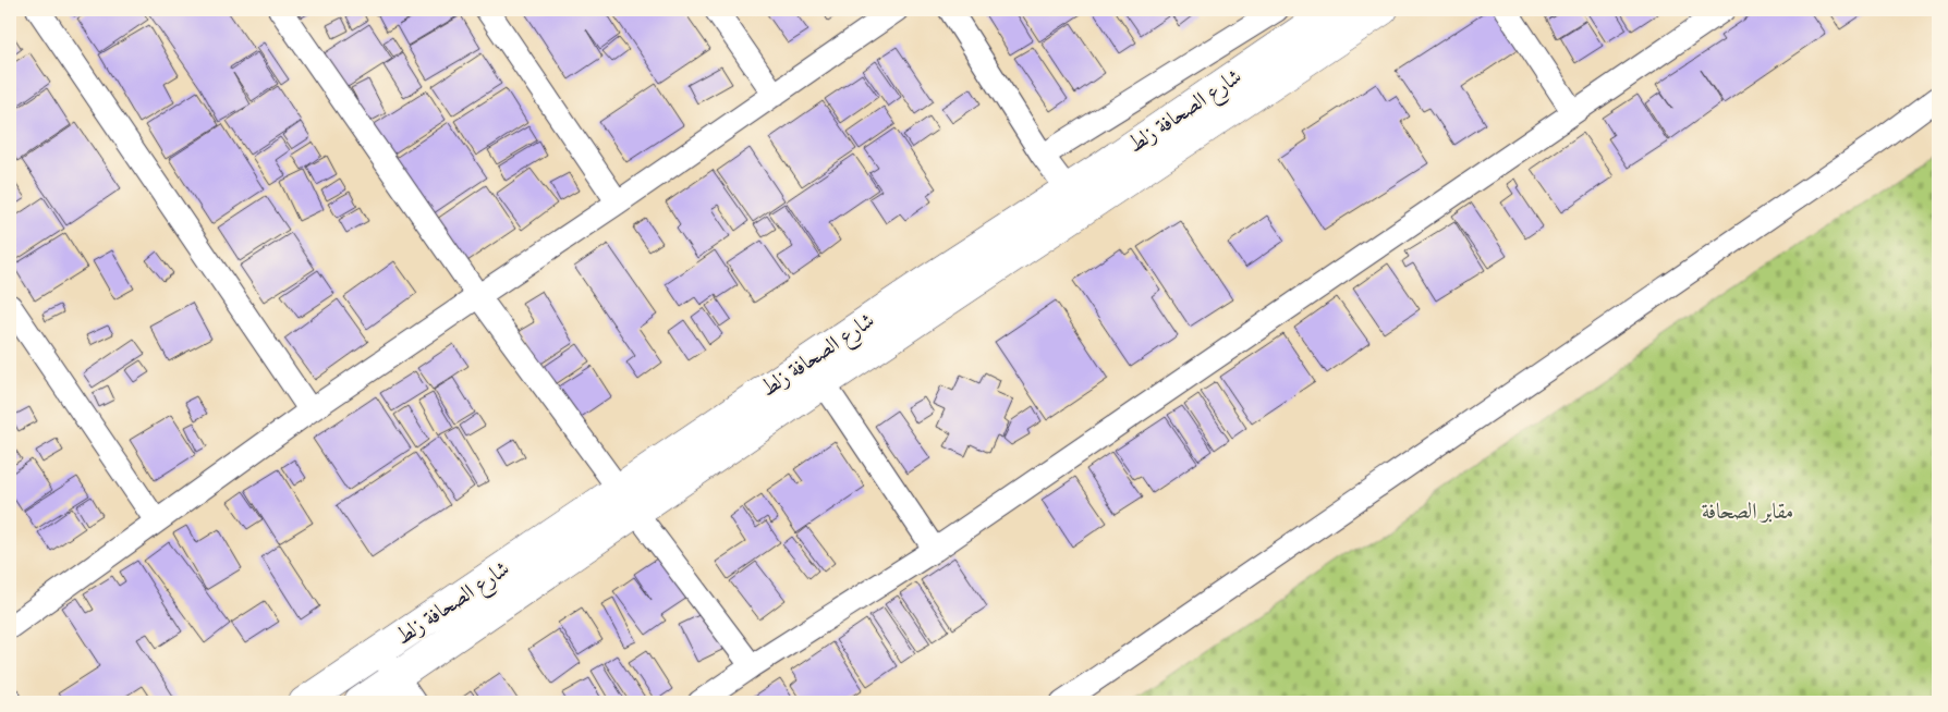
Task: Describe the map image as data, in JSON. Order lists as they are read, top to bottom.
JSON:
{
  "streets": {
    "highway": ["شارع الصحافة زلط"]
  },
  "parks": ["مقابر الصحافة"]
}
